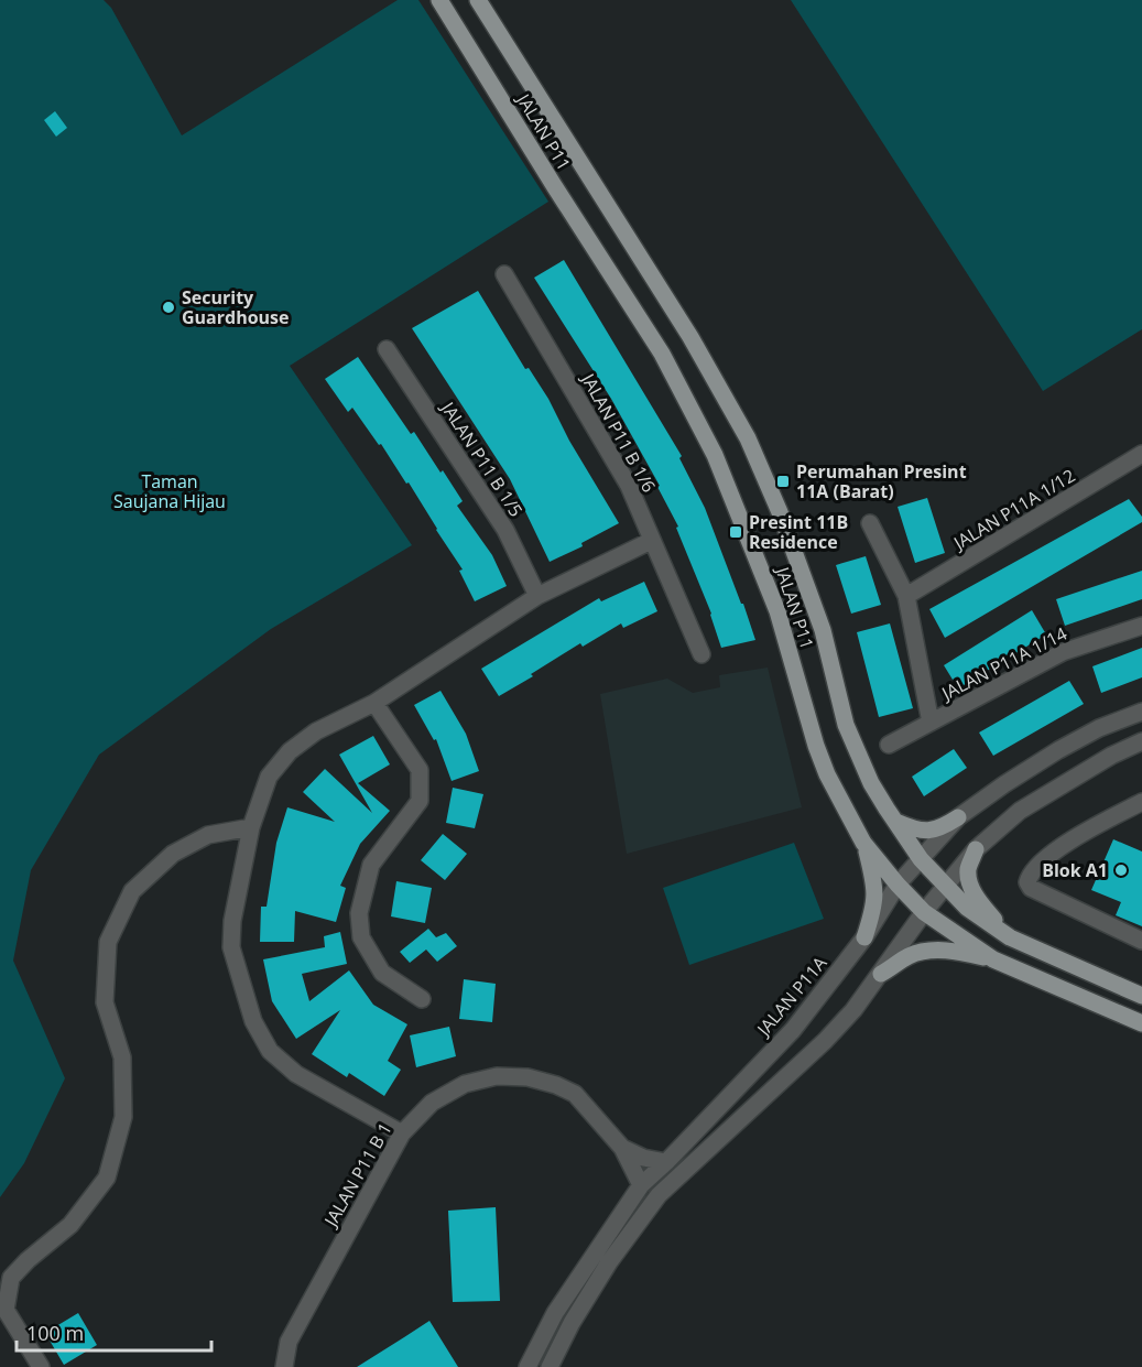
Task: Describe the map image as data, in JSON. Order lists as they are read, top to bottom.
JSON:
{
  "streets": {
    "main road": ["JALAN P11"],
    "street": [
      "JALAN P11 B 1/6",
      "JALAN P11 B 1/5",
      "JALAN P11A 1/12",
      "JALAN P11A 1/14",
      "JALAN P11A",
      "JALAN P11 B 1"
    ]
  },
  "crossings": [
    ["JALAN P11", "JALAN P11A"],
    ["JALAN P11A", "JALAN P11 B 1"]
  ],
  "parks": ["Taman Saujana Hijau"],
  "places": {
    "other": ["Security Guardhouse", "Blok A1"],
    "transit": ["Perumahan Presint 11A (Barat)", "Presint 11B Residence"]
  },
  "scale_bar": "100 m"
}
